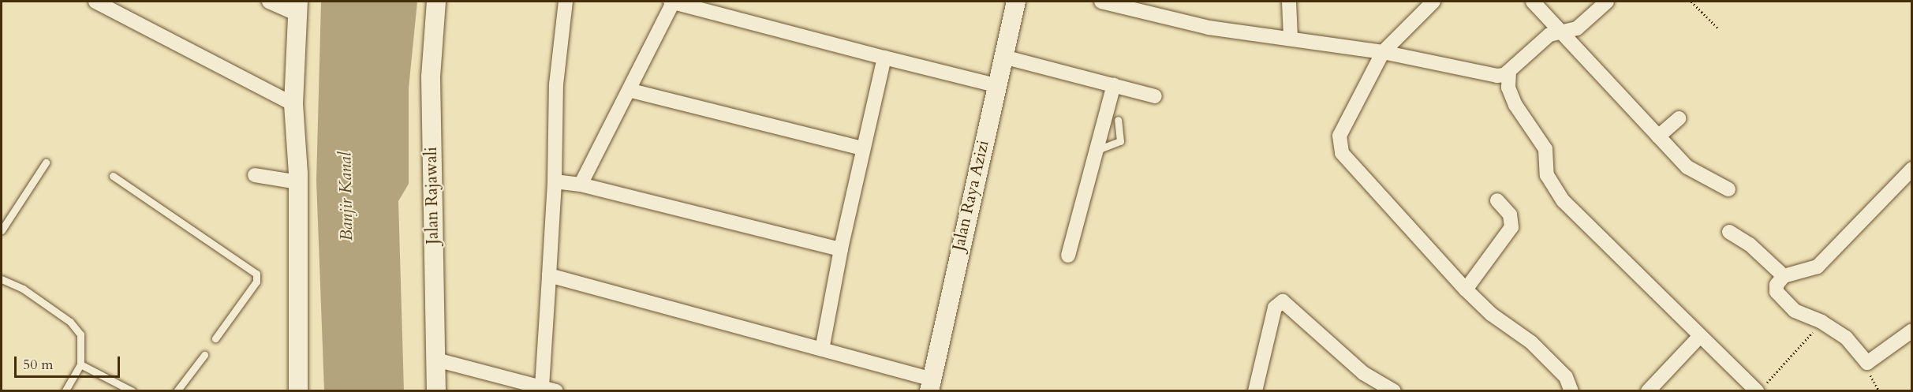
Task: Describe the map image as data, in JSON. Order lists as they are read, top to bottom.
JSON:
{
  "streets": {
    "street": ["Jalan Rajawali", "Jalan Raya Azizi"]
  },
  "water": ["Banjir Kanal"],
  "scale_bar": "50 m"
}
